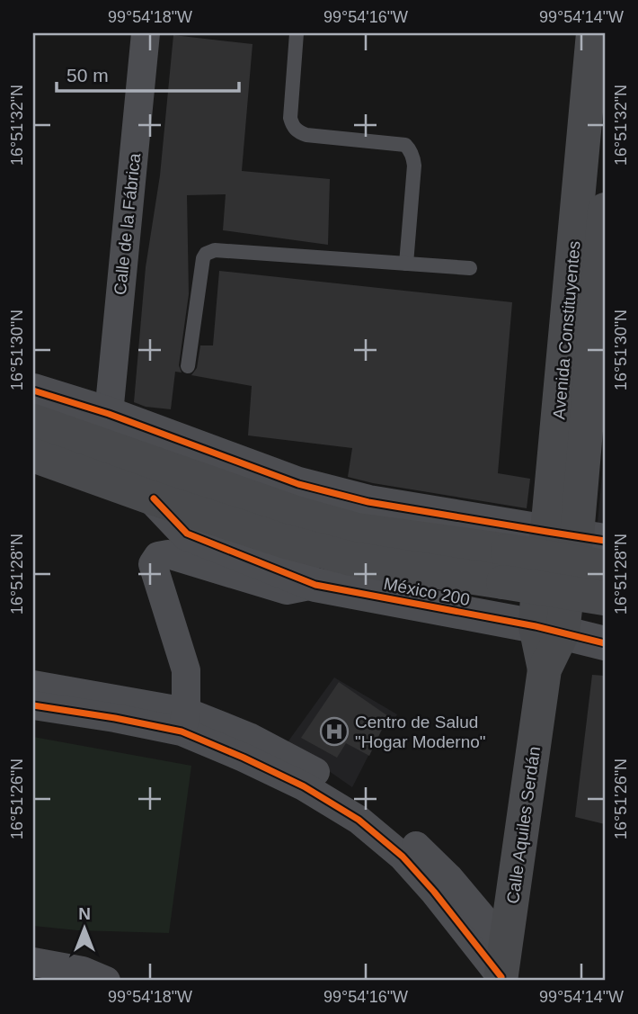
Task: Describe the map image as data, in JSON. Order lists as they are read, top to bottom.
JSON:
{
  "streets": {
    "main road": ["Avenida Constituyentes", "Calle Aquiles Serdán"],
    "street": ["Calle de la Fábrica", "México 200"]
  },
  "crossings": [
    ["Avenida Constituyentes", "México 200"],
    ["Avenida Constituyentes", "Calle Aquiles Serdán"],
    ["México 200", "Calle Aquiles Serdán"]
  ],
  "places": {
    "hospital": ["Centro de Salud \"Hogar Moderno\""]
  },
  "scale_bar": "50 m",
  "north": "top",
  "coordinates": [
    "99°54'18\"W",
    "99°54'16\"W",
    "99°54'14\"W",
    "16°51'32\"N",
    "16°51'30\"N",
    "16°51'28\"N",
    "16°51'26\"N"
  ]
}
